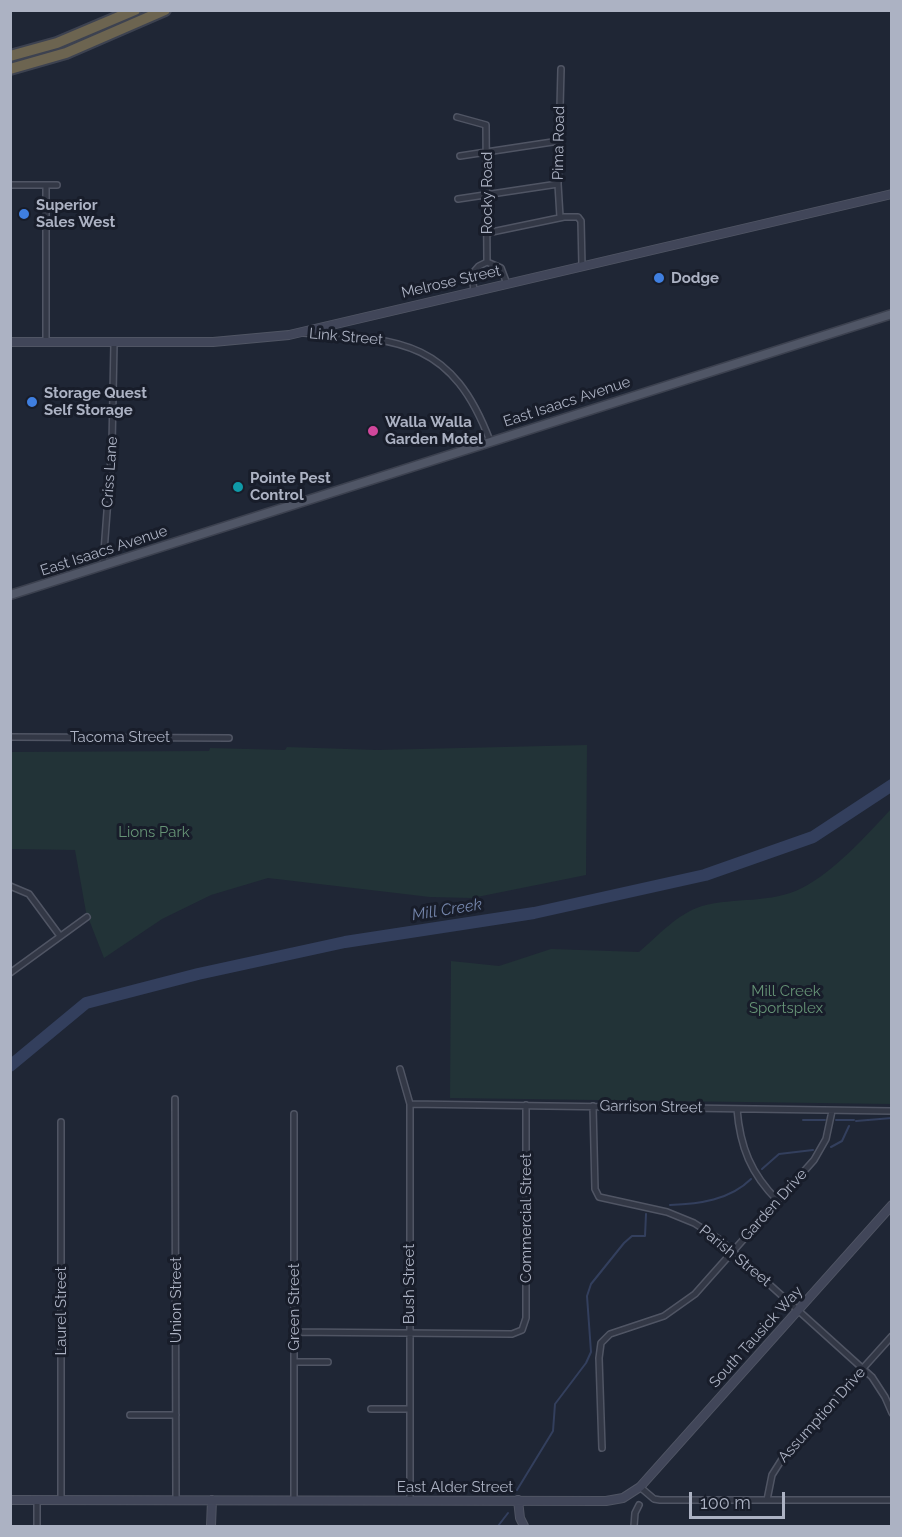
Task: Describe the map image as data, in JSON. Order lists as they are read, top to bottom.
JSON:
{
  "streets": {
    "main road": [
      "Melrose Street",
      "East Isaacs Avenue",
      "South Tausick Way",
      "East Alder Street"
    ],
    "street": [
      "Pima Road",
      "Rocky Road",
      "Link Street",
      "Criss Lane",
      "Tacoma Street",
      "Garrison Street",
      "Garden Drive",
      "Commercial Street",
      "Parish Street",
      "Bush Street",
      "Union Street",
      "Green Street",
      "Laurel Street",
      "Assumption Drive"
    ]
  },
  "crossings": [
    ["Melrose Street", "Link Street"],
    ["Melrose Street", "Criss Lane"],
    ["Link Street", "East Isaacs Avenue"],
    ["East Isaacs Avenue", "Criss Lane"],
    ["Garrison Street", "Garden Drive"],
    ["Garrison Street", "Commercial Street"],
    ["Garrison Street", "Parish Street"],
    ["Garrison Street", "Bush Street"],
    ["Garden Drive", "Parish Street"],
    ["Commercial Street", "Bush Street"],
    ["Parish Street", "South Tausick Way"],
    ["Parish Street", "Assumption Drive"],
    ["Bush Street", "East Alder Street"],
    ["Union Street", "East Alder Street"],
    ["Green Street", "East Alder Street"],
    ["Laurel Street", "East Alder Street"],
    ["South Tausick Way", "East Alder Street"]
  ],
  "water": ["Mill Creek"],
  "parks": ["Lions Park", "Mill Creek Sportsplex"],
  "places": [
    "Superior Sales West",
    "Dodge",
    "Storage Quest Self Storage",
    "Walla Walla Garden Motel",
    "Pointe Pest Control"
  ],
  "scale_bar": "100 m"
}
